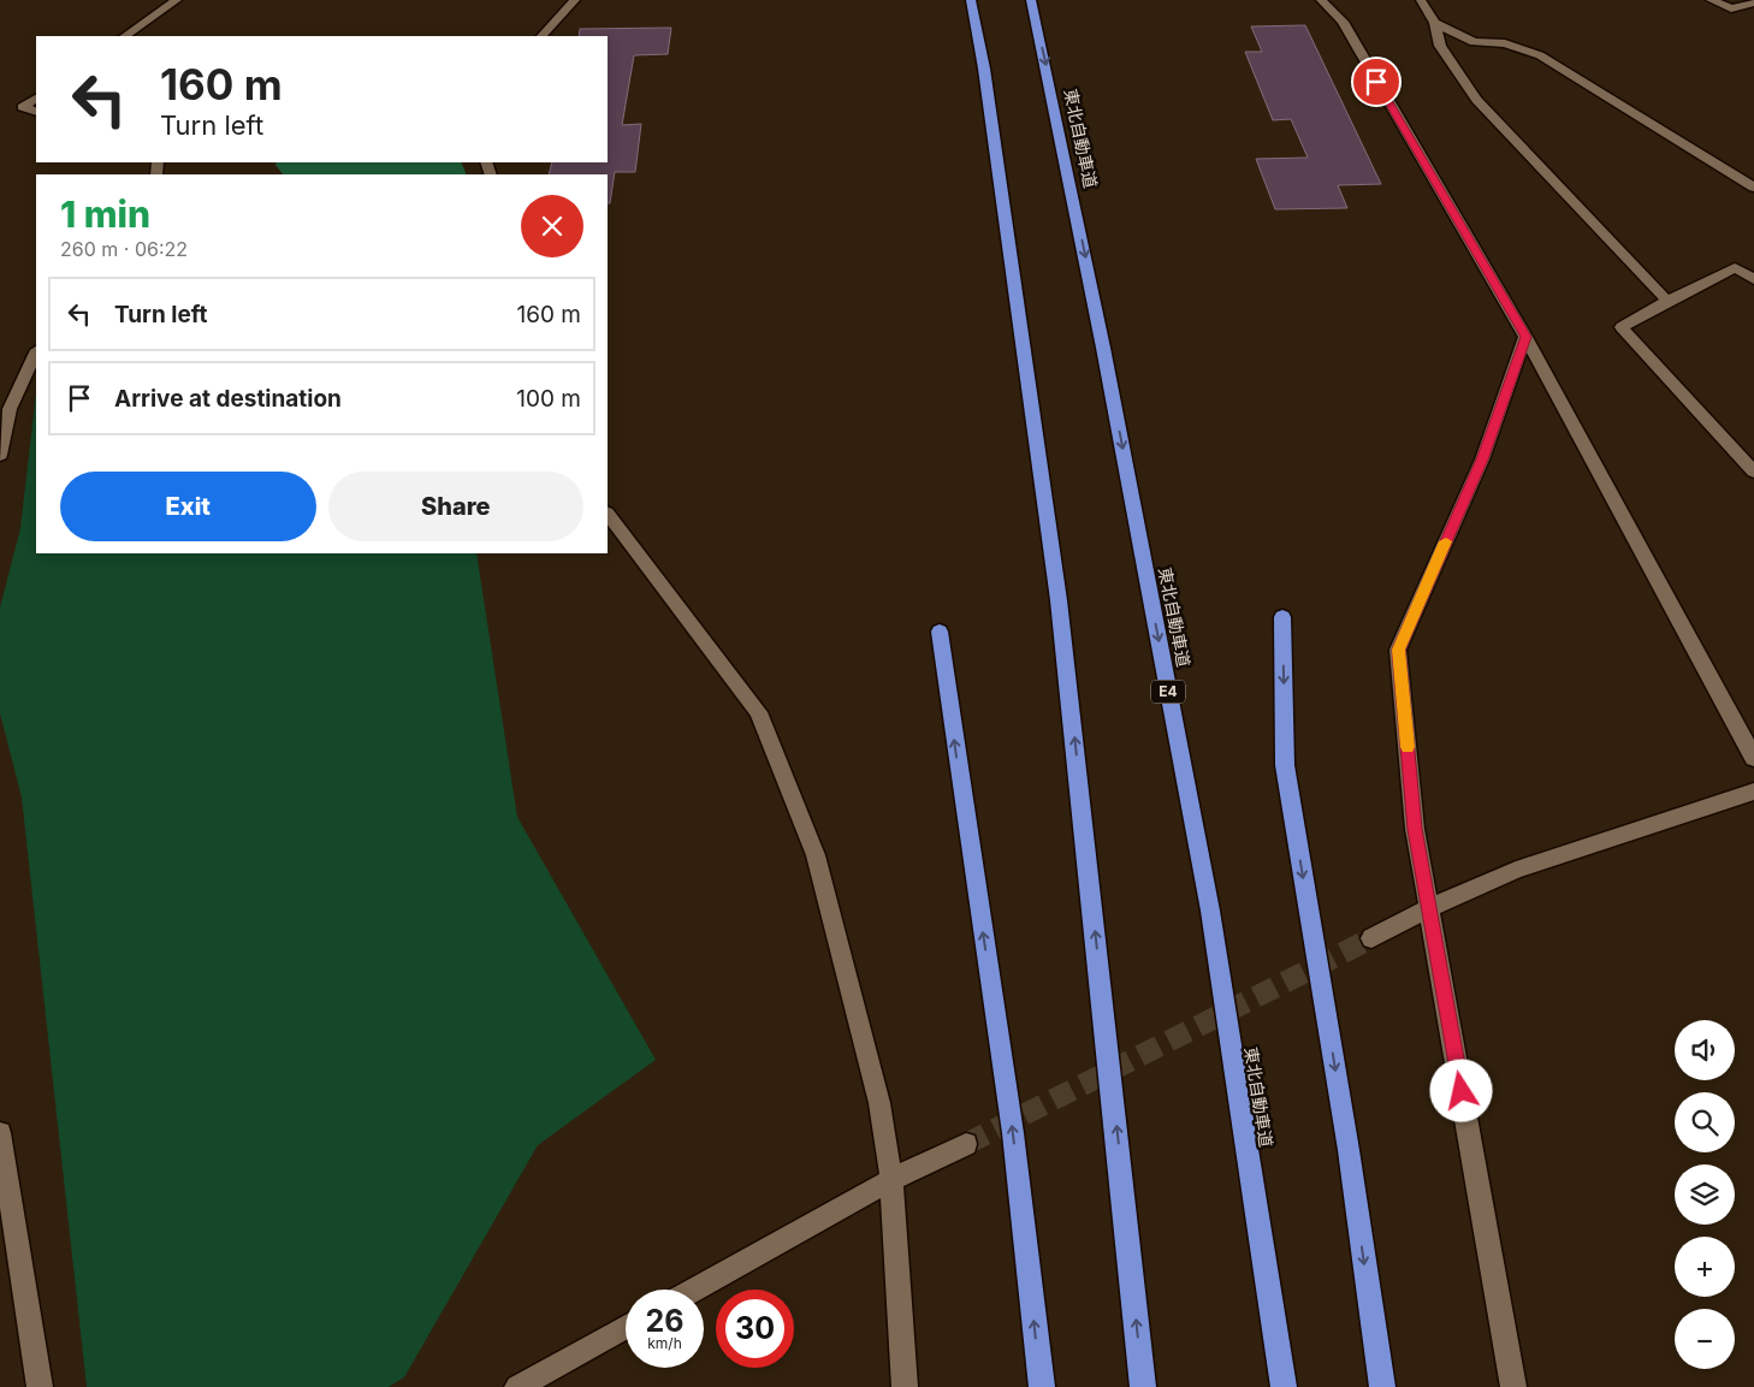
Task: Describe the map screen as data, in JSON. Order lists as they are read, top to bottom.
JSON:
{
  "streets": {
    "highway": ["東北自動車道", "E4"]
  },
  "page": {
    "turn": ["160 m", "Turn left"],
    "heading": ["1 min", "260 m · 06:22"],
    "list": [
      {
        "name": "Turn left",
        "value": "160 m"
      },
      {
        "name": "Arrive at destination",
        "value": "100 m"
      }
    ],
    "buttons": ["Exit", "Share"],
    "map_buttons": ["+", "−"],
    "speed": "26 km/h",
    "limit": "30"
  }
}
